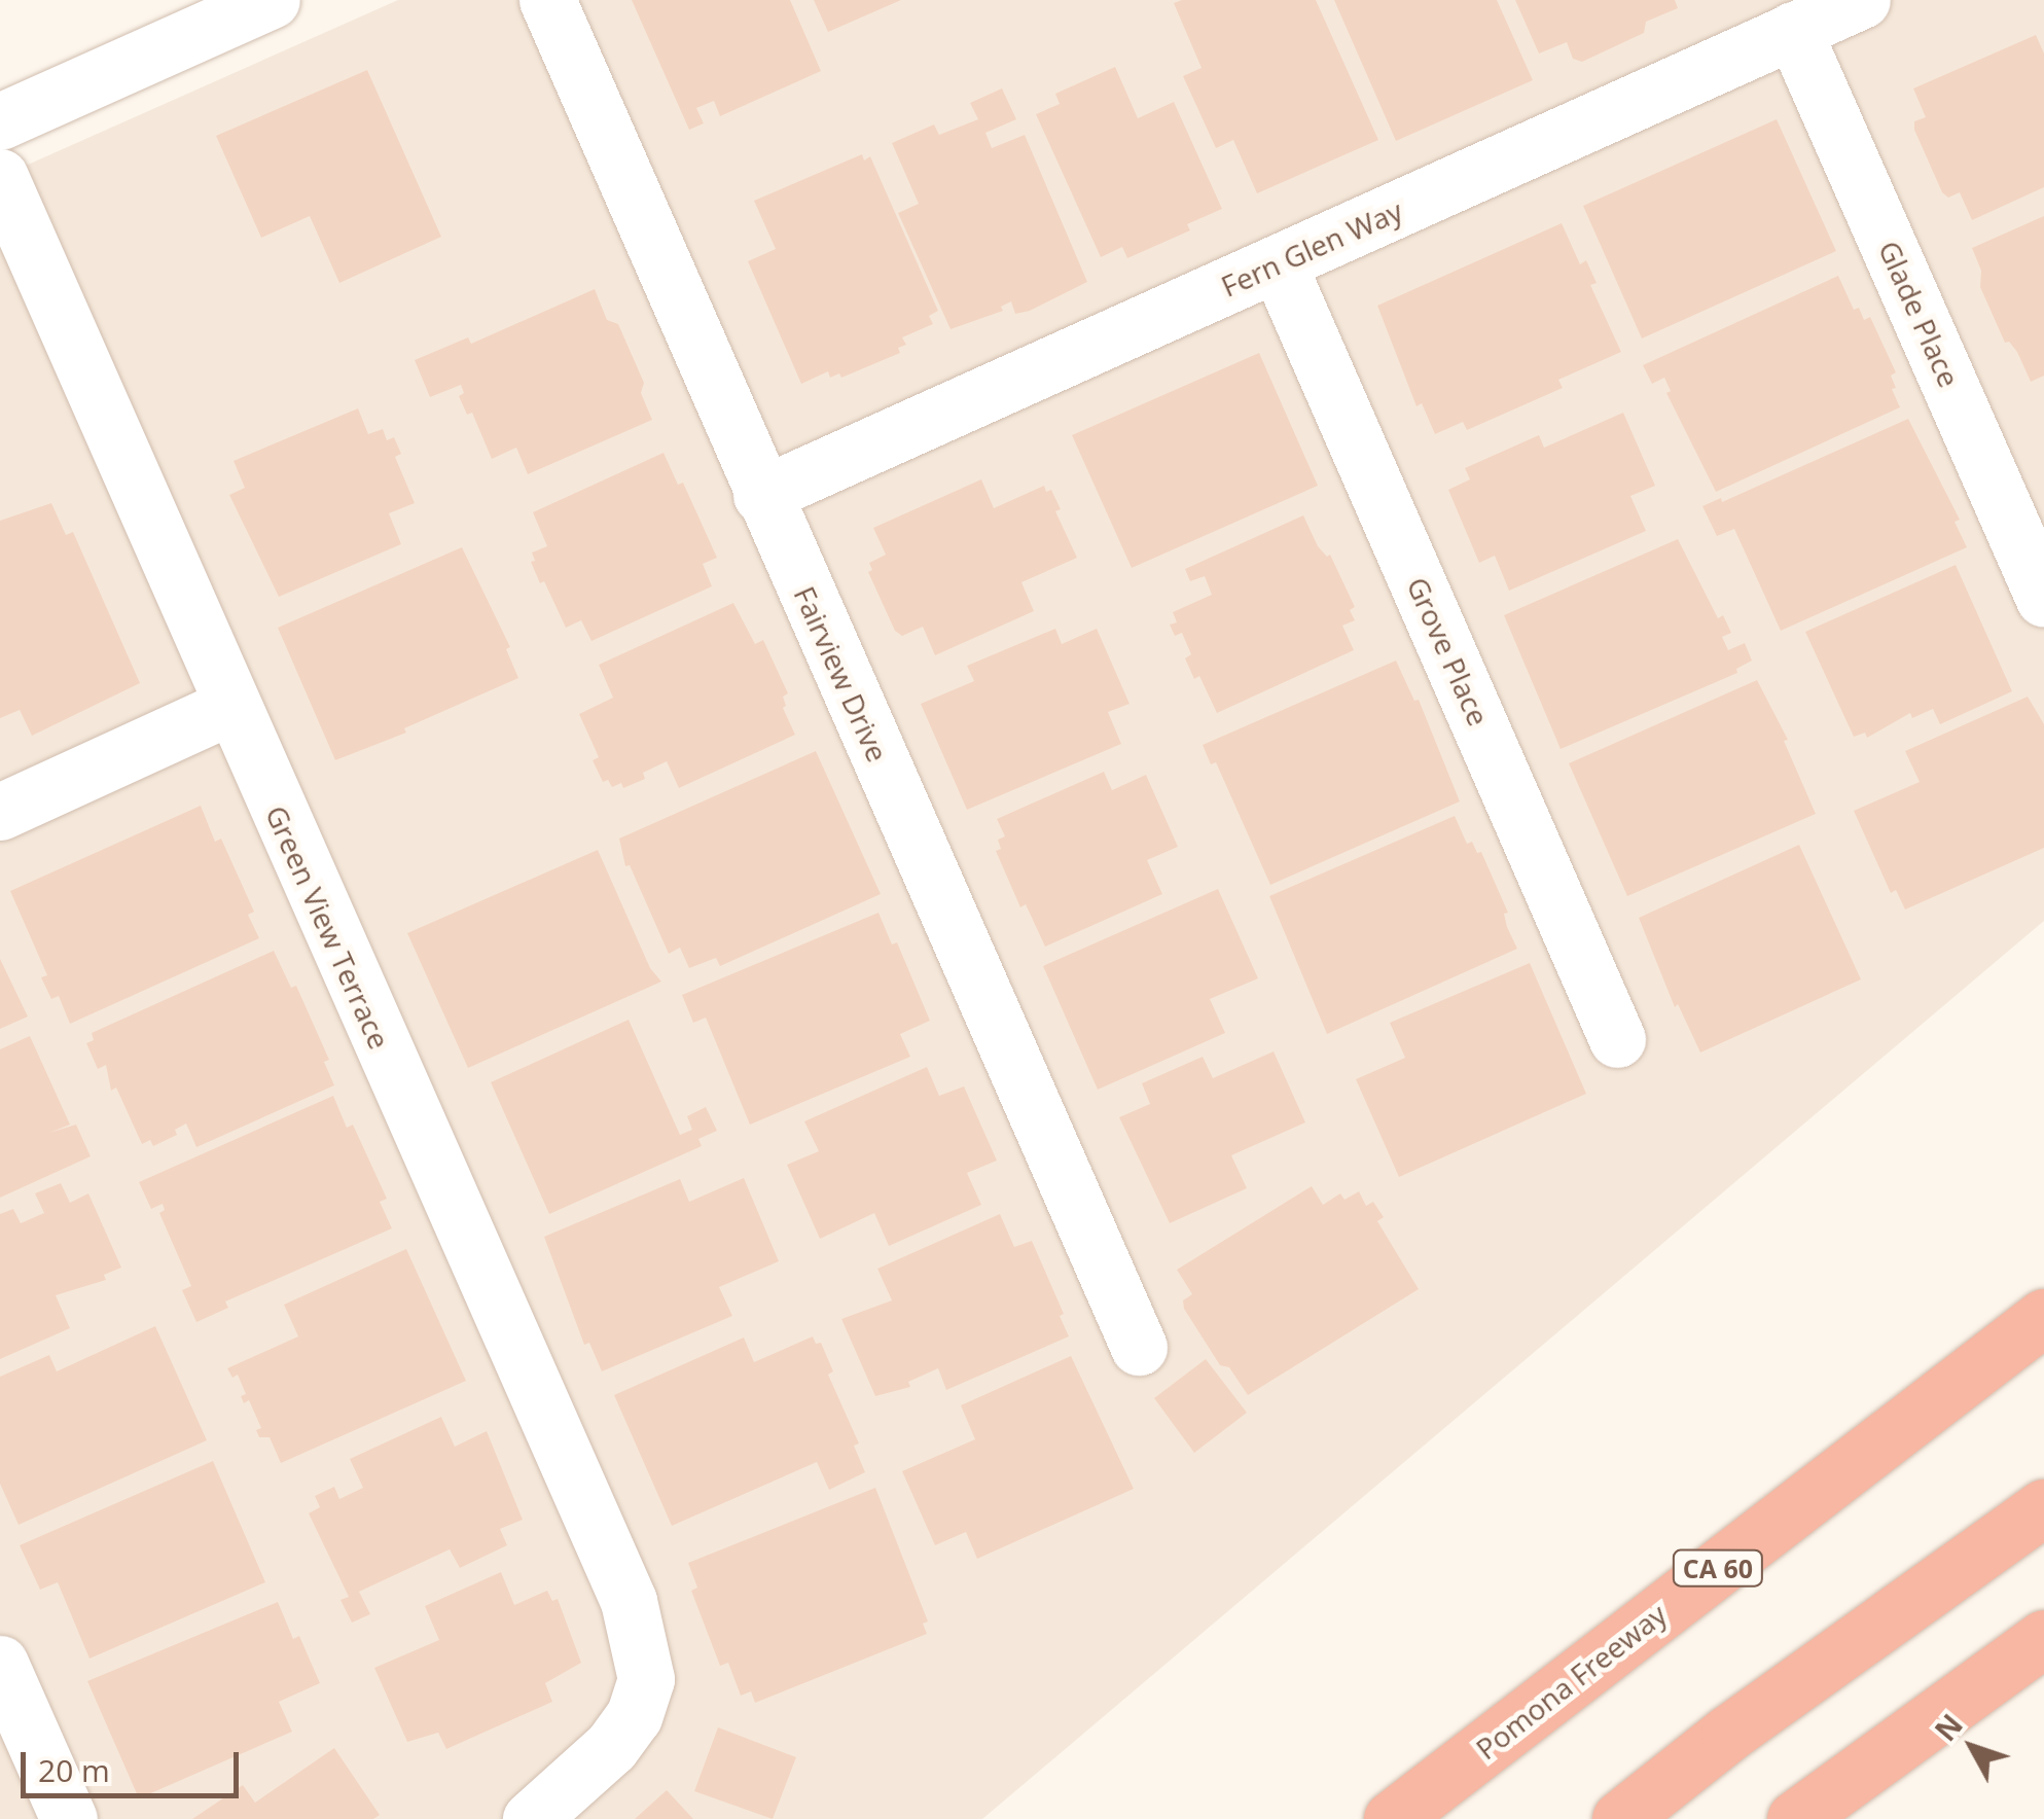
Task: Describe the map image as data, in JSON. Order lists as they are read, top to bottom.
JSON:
{
  "streets": {
    "highway": ["CA 60", "Pomona Freeway"],
    "street": [
      "Fern Glen Way",
      "Glade Place",
      "Grove Place",
      "Fairview Drive",
      "Green View Terrace"
    ]
  },
  "crossings": [
    ["Fern Glen Way", "Glade Place"],
    ["Fern Glen Way", "Grove Place"],
    ["Fern Glen Way", "Fairview Drive"]
  ],
  "scale_bar": "20 m",
  "north": "top left"
}
